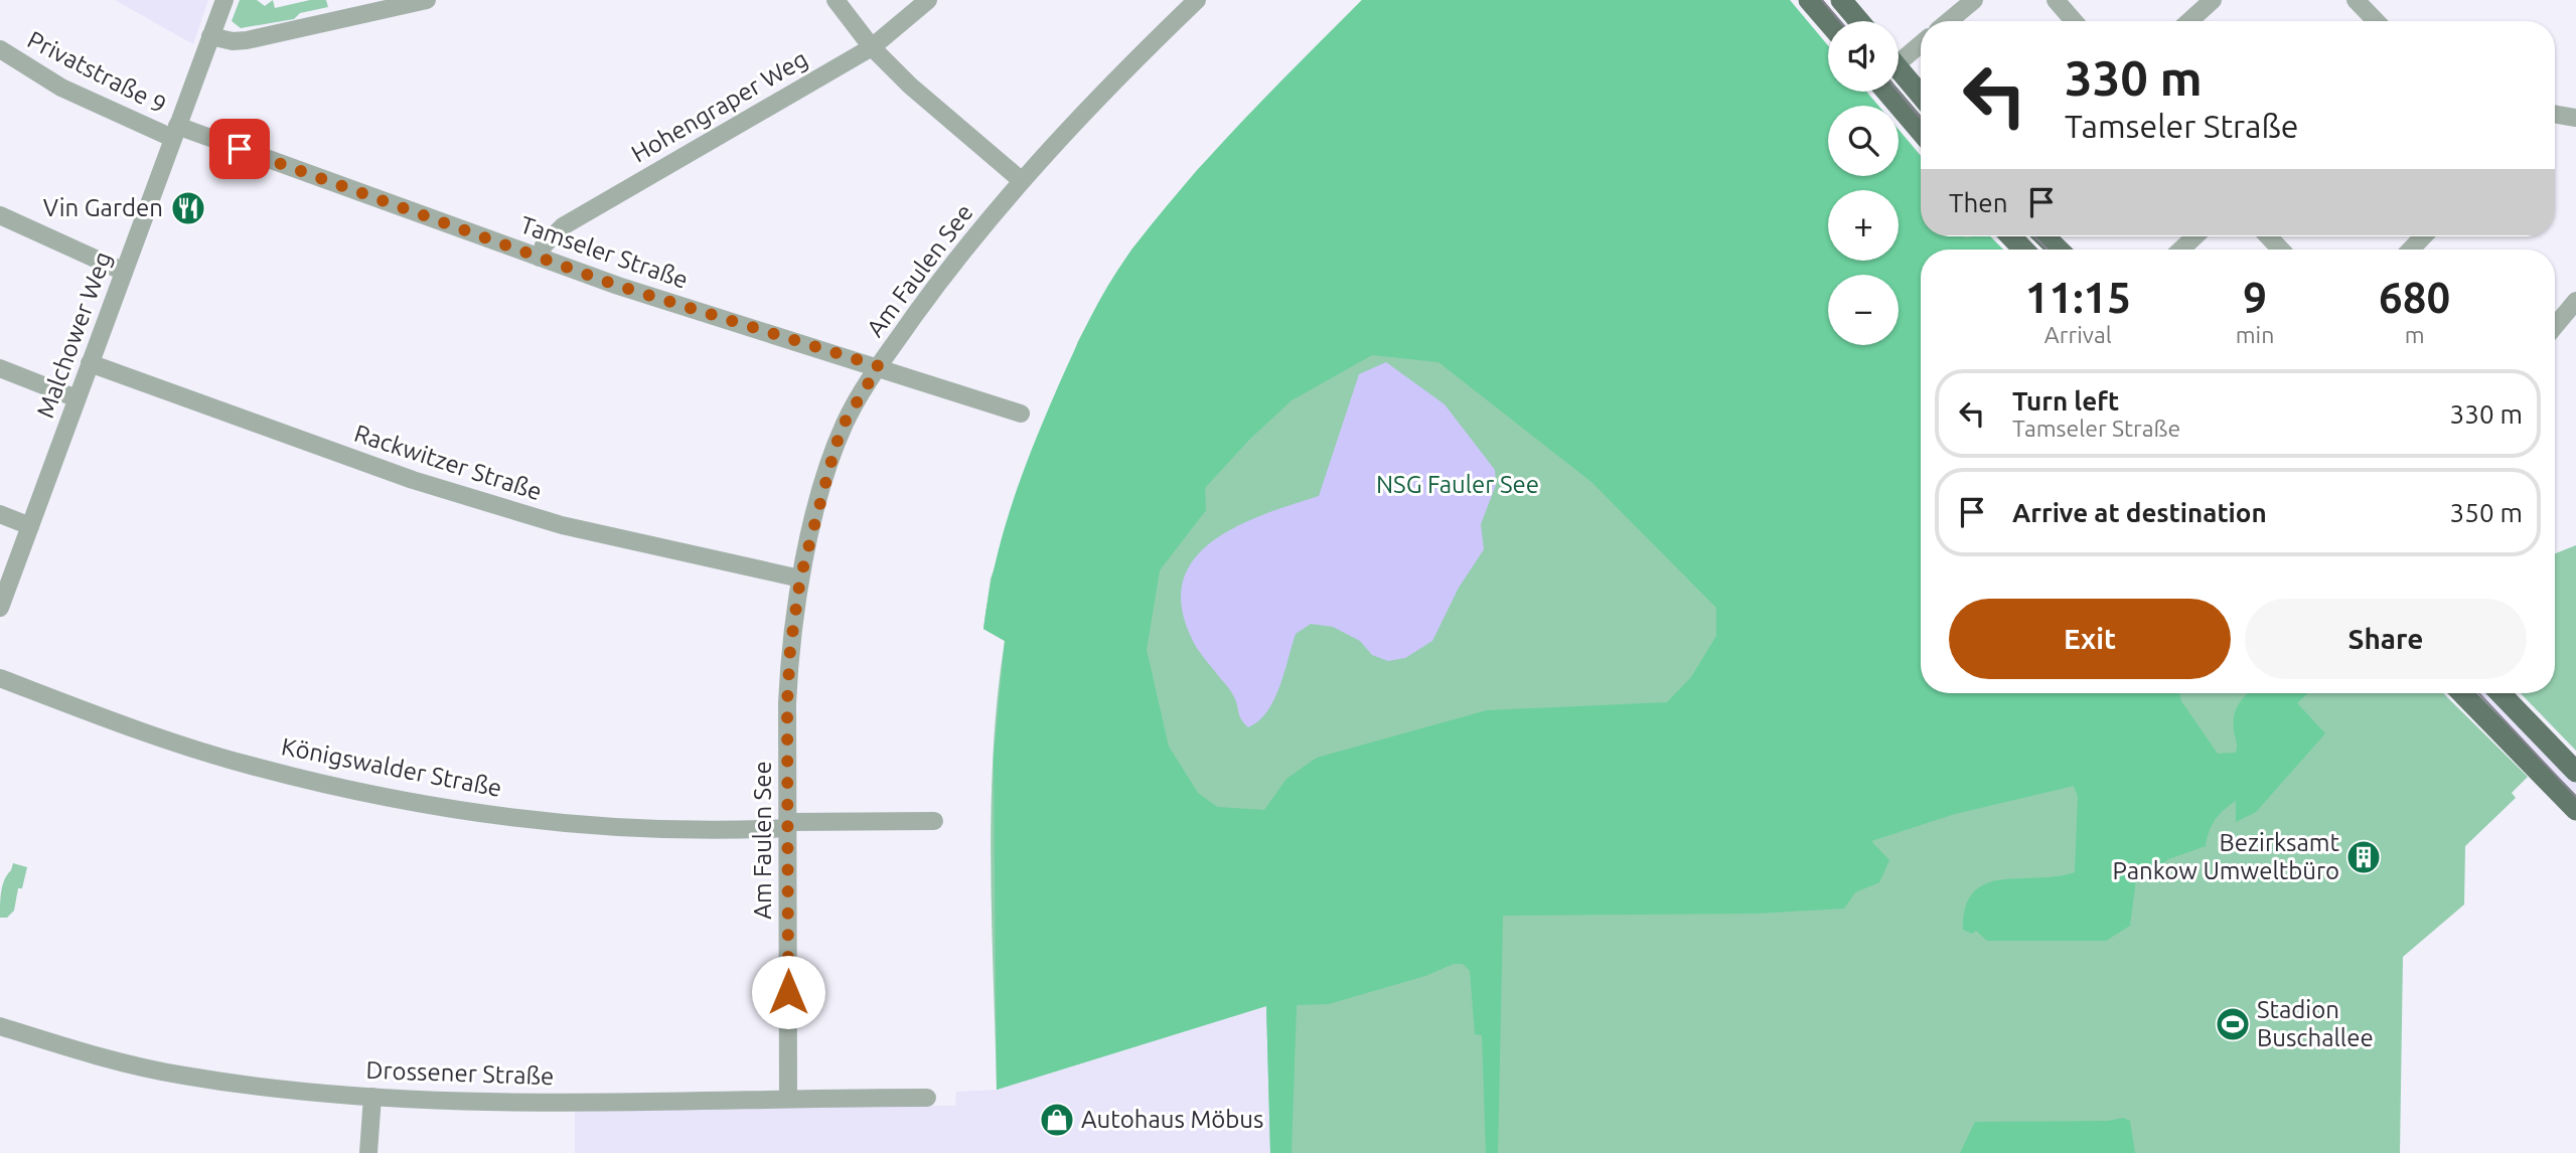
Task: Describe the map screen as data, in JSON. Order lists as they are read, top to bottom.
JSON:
{
  "streets": {
    "street": [
      "Privatstraße 9",
      "Hohengraper Weg",
      "Tamseler Straße",
      "Am Faulen See",
      "Malchower Weg",
      "Rackwitzer Straße",
      "Königswalder Straße",
      "Drossener Straße"
    ]
  },
  "crossings": [
    ["Privatstraße 9", "Tamseler Straße"],
    ["Privatstraße 9", "Malchower Weg"],
    ["Hohengraper Weg", "Tamseler Straße"],
    ["Tamseler Straße", "Am Faulen See"],
    ["Tamseler Straße", "Malchower Weg"],
    ["Am Faulen See", "Rackwitzer Straße"],
    ["Am Faulen See", "Königswalder Straße"],
    ["Am Faulen See", "Drossener Straße"],
    ["Malchower Weg", "Rackwitzer Straße"]
  ],
  "parks": ["NSG Fauler See"],
  "places": {
    "restaurant": ["Vin Garden"],
    "building": ["Bezirksamt Pankow Umweltbüro"],
    "sports": ["Stadion Buschallee"],
    "shop": ["Autohaus Möbus"]
  },
  "page": {
    "map_buttons": ["+", "−"],
    "turn": ["330 m", "Tamseler Straße"],
    "then": "Then",
    "eta": [
      "11:15",
      "Arrival",
      "9",
      "min",
      "680",
      "m"
    ],
    "list": [
      {
        "name": "Turn left",
        "note": "Tamseler Straße",
        "value": "330 m"
      },
      {
        "name": "Arrive at destination",
        "value": "350 m"
      }
    ],
    "buttons": ["Exit", "Share"]
  }
}
